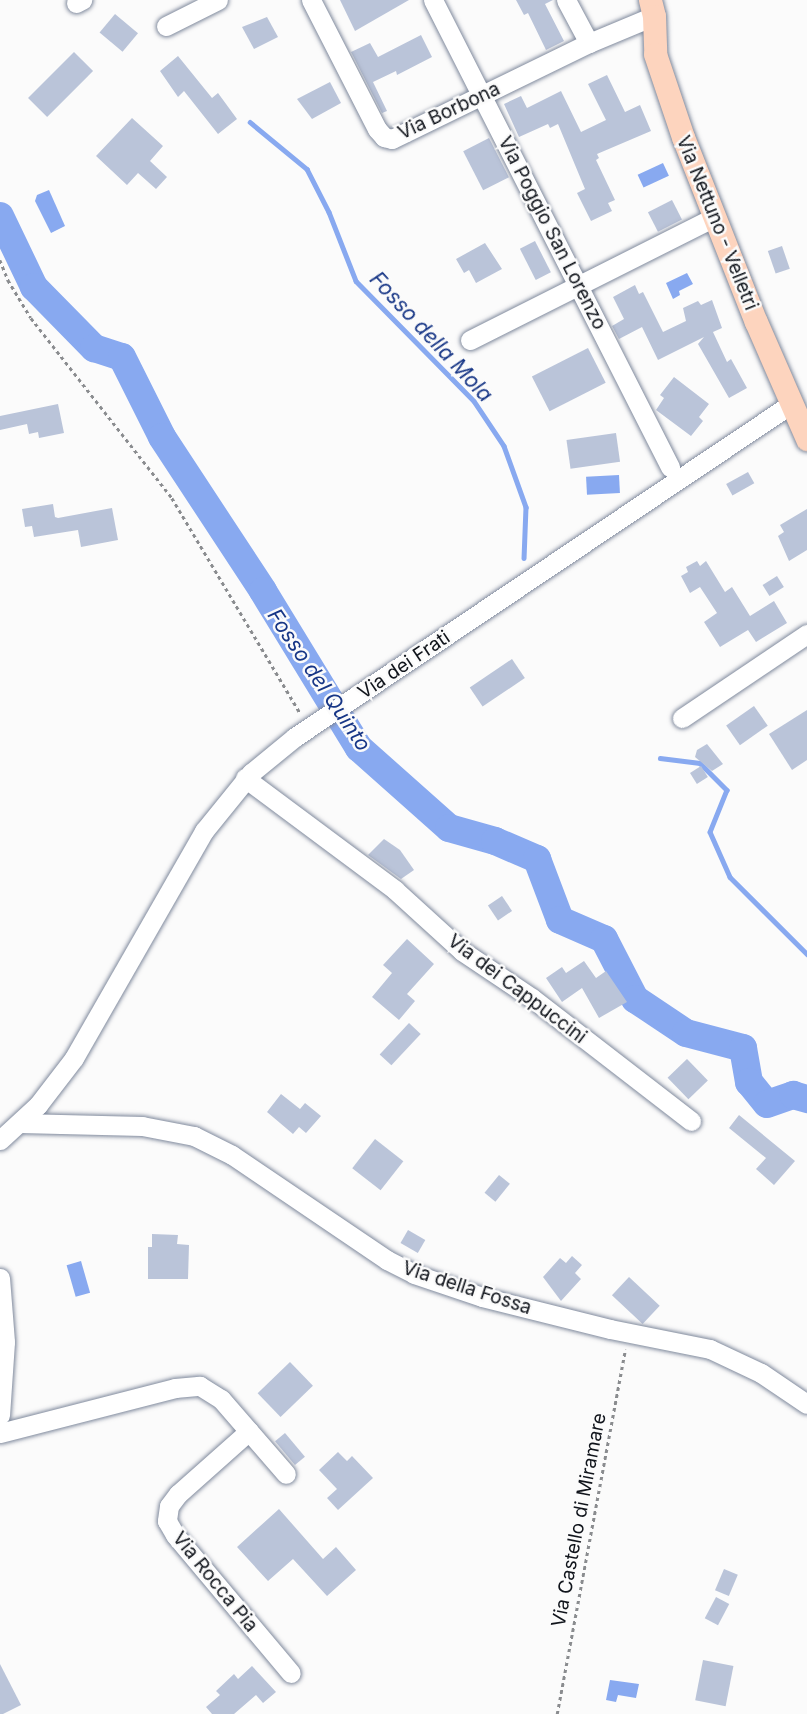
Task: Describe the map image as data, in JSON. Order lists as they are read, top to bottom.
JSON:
{
  "streets": {
    "main road": ["Via Nettuno - Velletri"],
    "street": [
      "Via Borbona",
      "Via Poggio San Lorenzo",
      "Via dei Frati",
      "Via dei Cappuccini",
      "Via della Fossa",
      "Via Rocca Pia"
    ],
    "path": ["Via Castello di Miramare"]
  },
  "crossings": [
    ["Via Borbona", "Via Nettuno - Velletri"],
    ["Via Borbona", "Via Poggio San Lorenzo"],
    ["Via Nettuno - Velletri", "Via dei Frati"],
    ["Via dei Frati", "Via dei Cappuccini"],
    ["Via dei Frati", "Via della Fossa"],
    ["Via della Fossa", "Via Castello di Miramare"]
  ],
  "water": ["Fosso della Mola", "Fosso del Quinto"]
}
